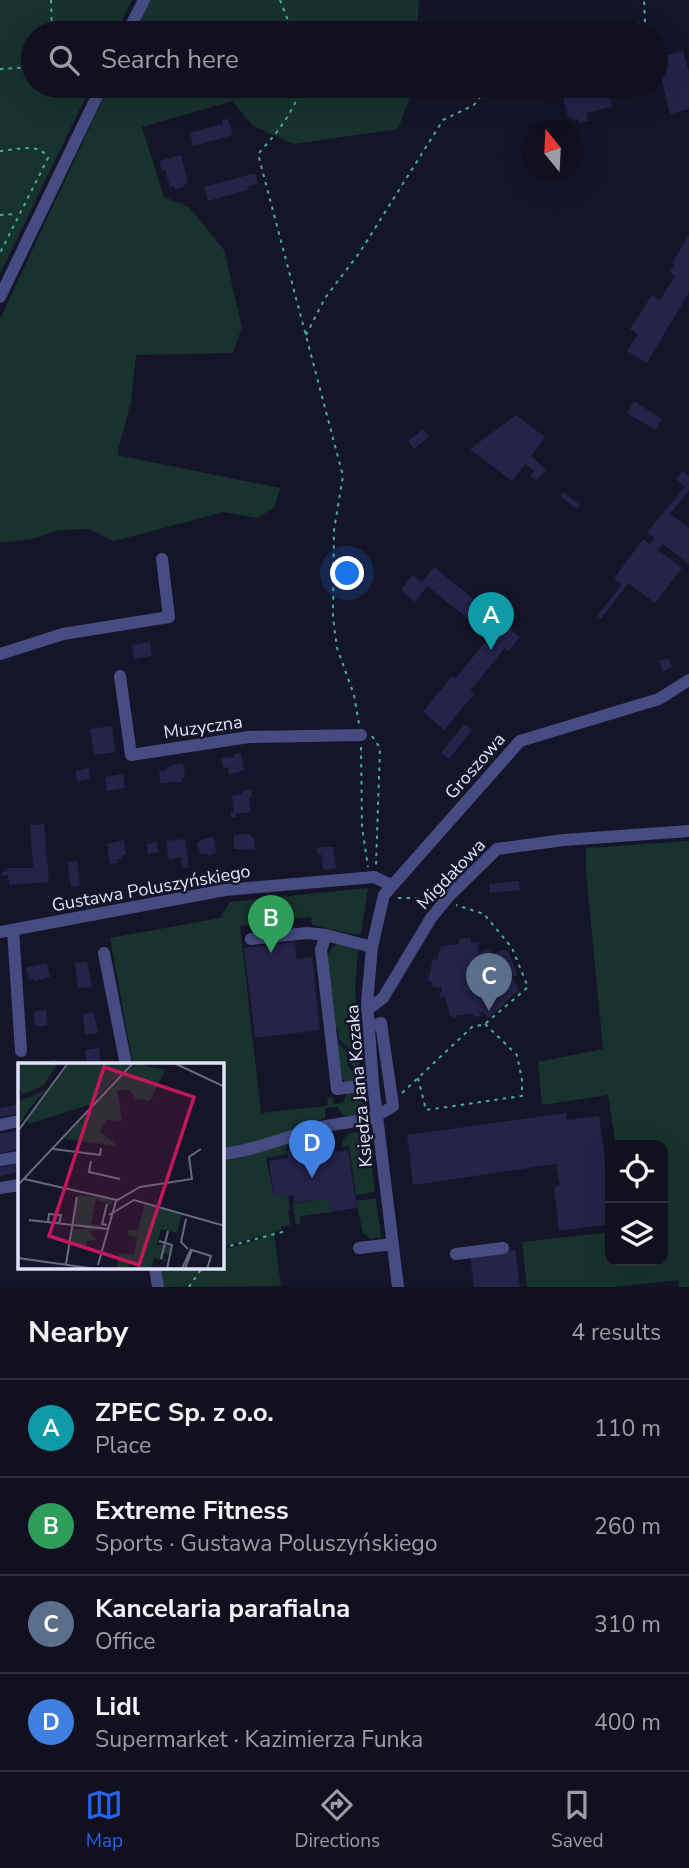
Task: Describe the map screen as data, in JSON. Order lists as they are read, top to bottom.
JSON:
{
  "streets": {
    "street": [
      "Muzyczna",
      "Groszowa",
      "Migdałowa",
      "Gustawa Poluszyńskiego",
      "Księdza Jana Kozaka"
    ]
  },
  "crossings": [
    ["Groszowa", "Księdza Jana Kozaka"],
    ["Migdałowa", "Księdza Jana Kozaka"]
  ],
  "north": "top",
  "page": {
    "search": "Search here",
    "pins": [
      "A",
      "B",
      "C",
      "D"
    ],
    "heading": ["Nearby", "4 results"],
    "list": [
      {
        "mark": "A",
        "name": "ZPEC Sp. z o.o.",
        "note": "Place",
        "value": "110 m"
      },
      {
        "mark": "B",
        "name": "Extreme Fitness",
        "note": "Sports · Gustawa Poluszyńskiego",
        "value": "260 m"
      },
      {
        "mark": "C",
        "name": "Kancelaria parafialna",
        "note": "Office",
        "value": "310 m"
      },
      {
        "mark": "D",
        "name": "Lidl",
        "note": "Supermarket · Kazimierza Funka",
        "value": "400 m"
      }
    ],
    "nav": ["Map", "Directions", "Saved"]
  }
}
